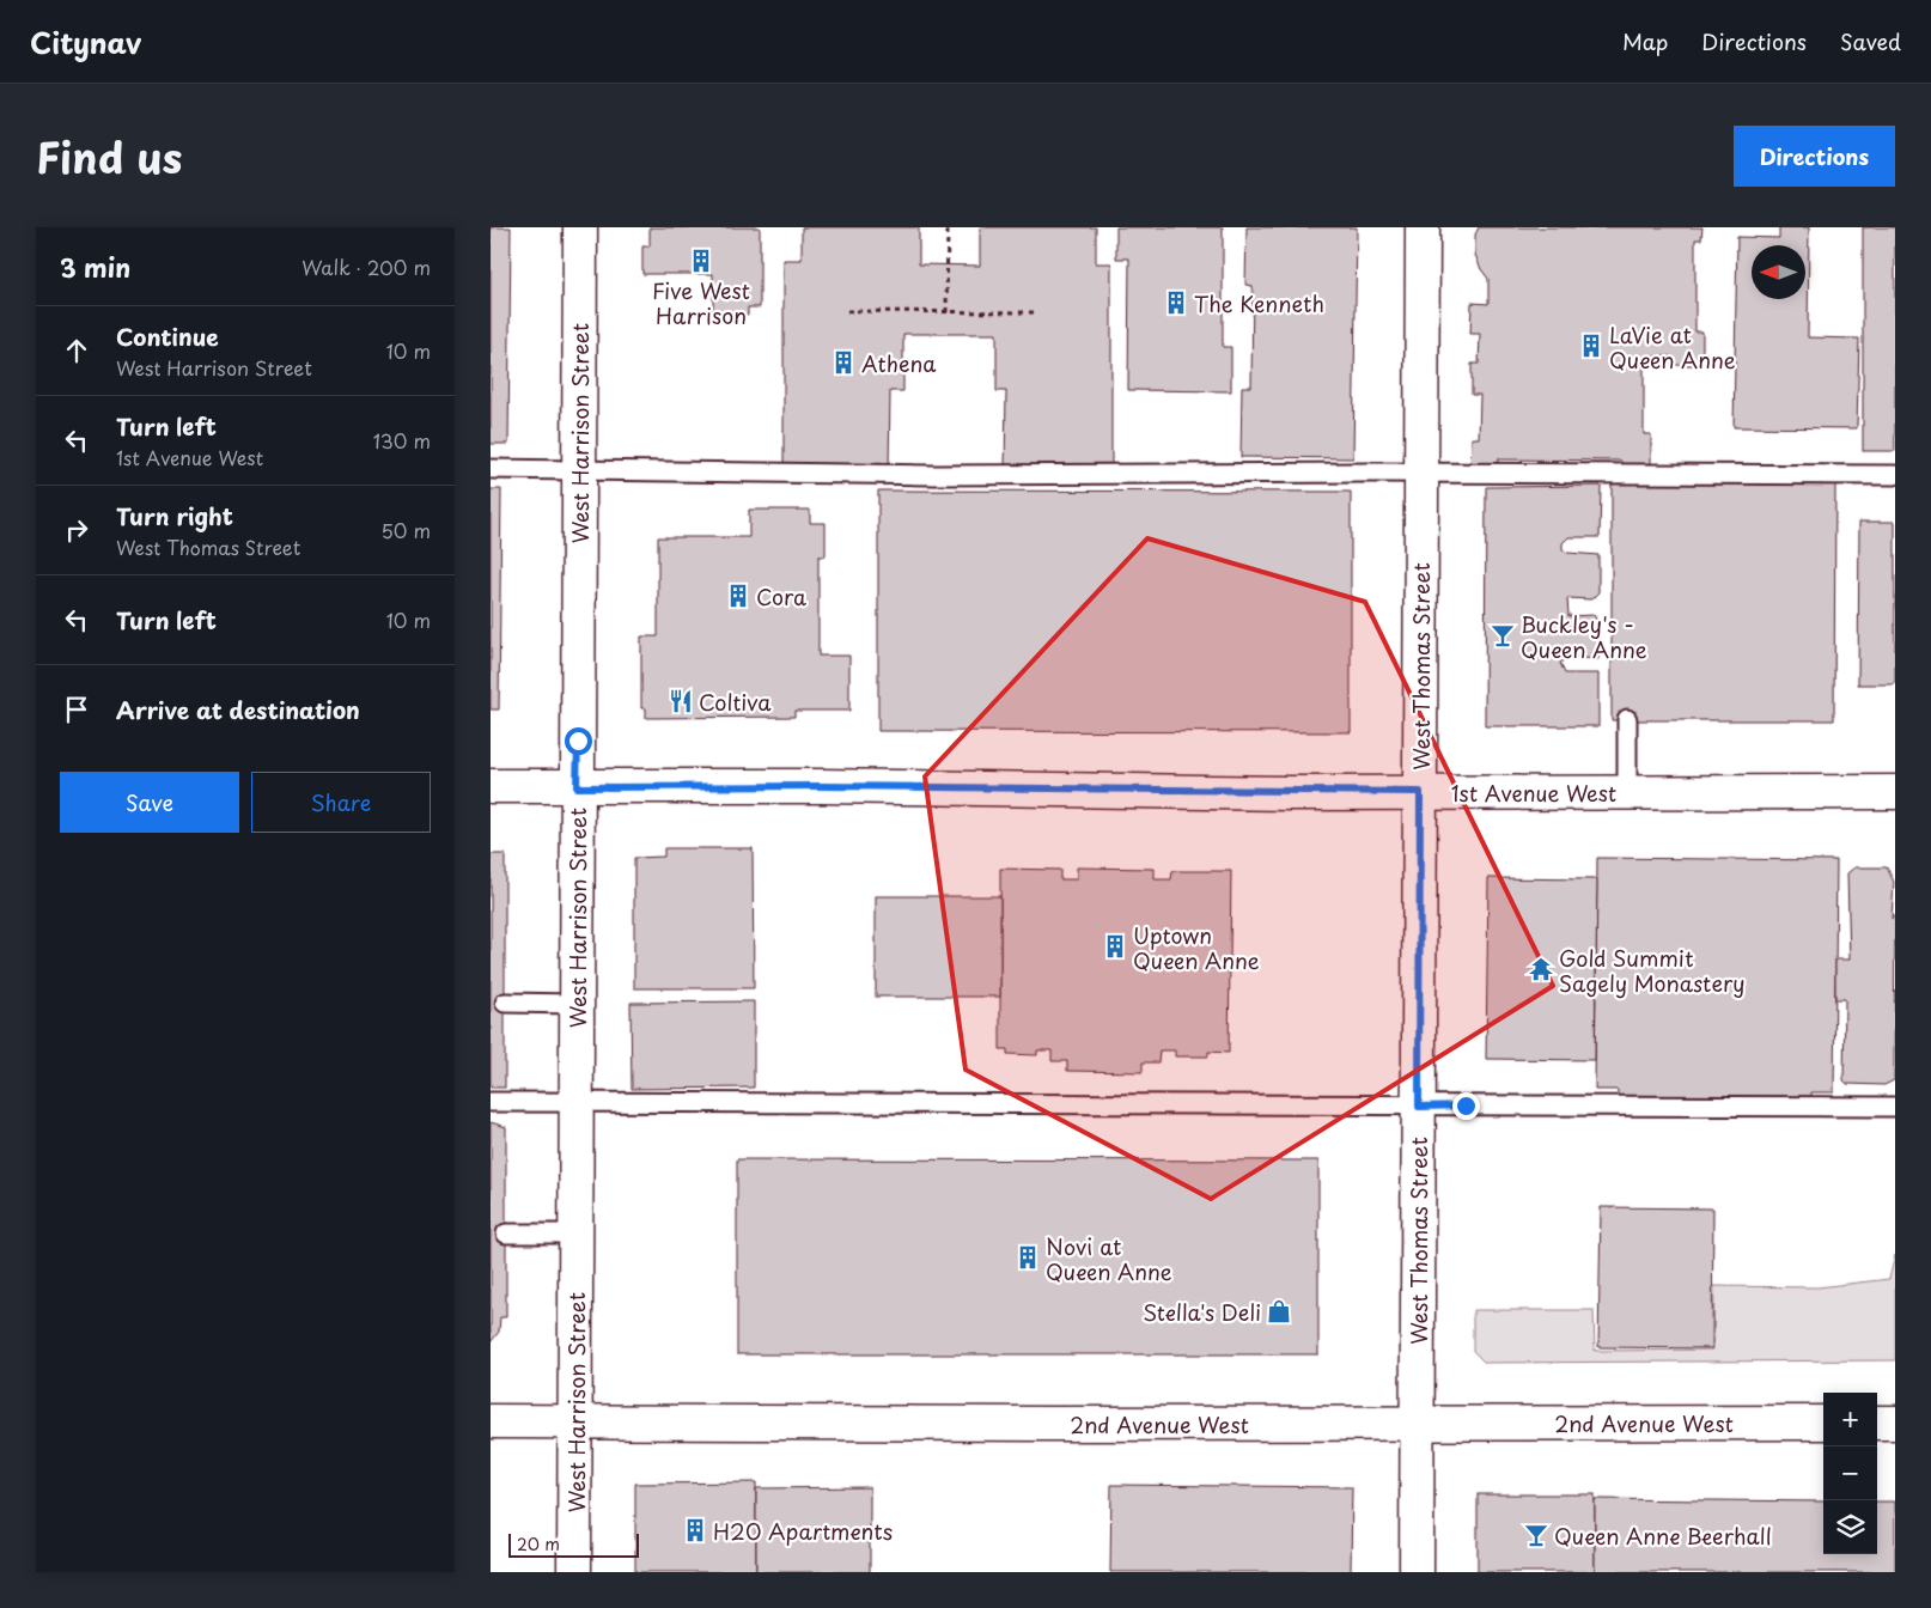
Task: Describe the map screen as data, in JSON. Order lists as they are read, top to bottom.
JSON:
{
  "streets": {
    "street": [
      "West Harrison Street",
      "West Thomas Street",
      "1st Avenue West",
      "2nd Avenue West"
    ]
  },
  "crossings": [
    ["West Harrison Street", "1st Avenue West"],
    ["West Harrison Street", "2nd Avenue West"],
    ["West Thomas Street", "1st Avenue West"],
    ["West Thomas Street", "2nd Avenue West"]
  ],
  "places": {
    "building": [
      "Five West Harrison",
      "The Kenneth",
      "LaVie at Queen Anne",
      "Athena",
      "Cora",
      "Uptown Queen Anne",
      "Novi at Queen Anne",
      "H2O Apartments"
    ],
    "bar": ["Buckley's - Queen Anne", "Queen Anne Beerhall"],
    "restaurant": ["Coltiva"],
    "temple": ["Gold Summit Sagely Monastery"],
    "shop": ["Stella's Deli"]
  },
  "scale_bar": "20 m",
  "north": "left",
  "page": {
    "header": "Citynav",
    "nav": ["Map", "Directions", "Saved"],
    "title": "Find us",
    "buttons": [
      "Directions",
      ["Save", "Share"]
    ],
    "heading": ["3 min", "Walk · 200 m"],
    "list": [
      ["Continue", "West Harrison Street", "10 m"],
      ["Turn left", "1st Avenue West", "130 m"],
      ["Turn right", "West Thomas Street", "50 m"],
      ["Turn left", "10 m"],
      "Arrive at destination"
    ],
    "map_buttons": ["+", "−"],
    "scale": "20 m"
  }
}
